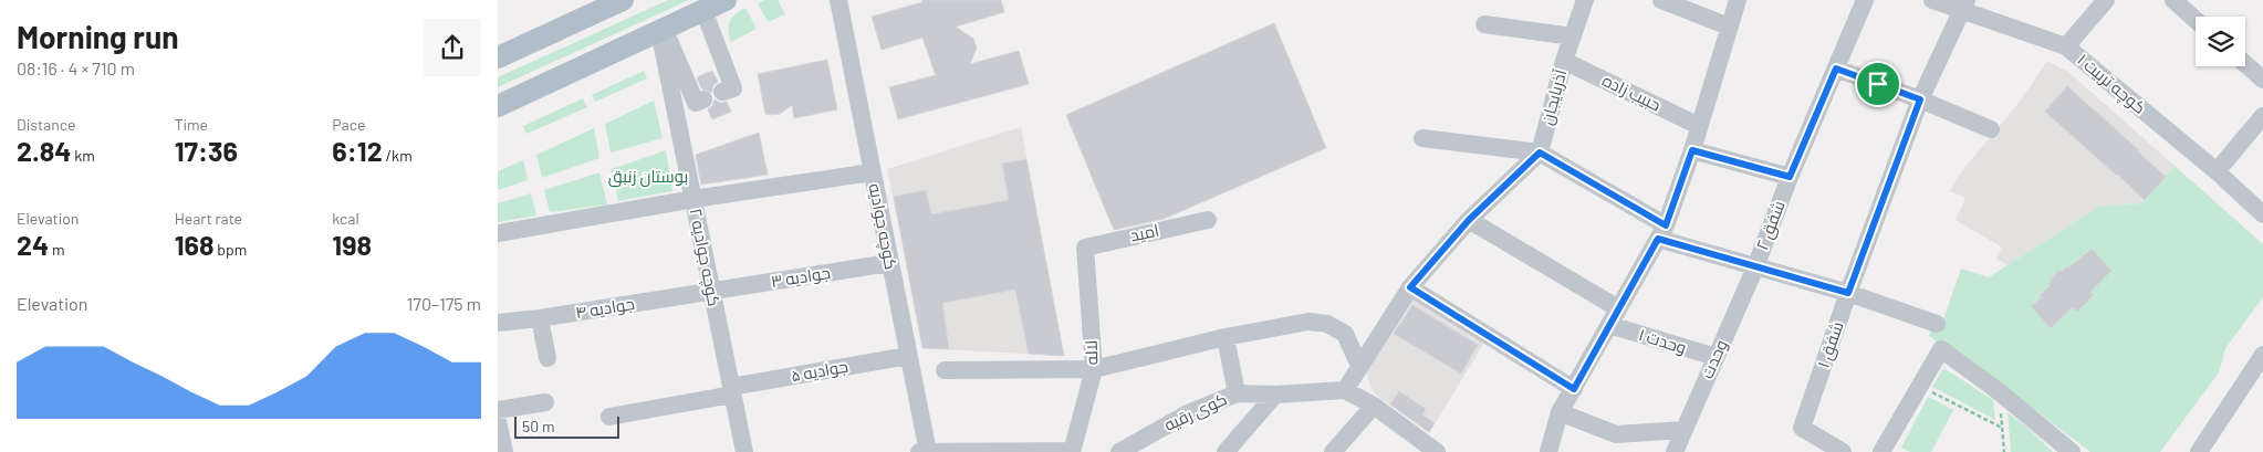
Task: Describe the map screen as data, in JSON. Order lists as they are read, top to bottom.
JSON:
{
  "streets": {
    "street": [
      "کوچه تربیت ۱",
      "حبیب زاده",
      "آذربایجان",
      "شفق ۲",
      "کوچه جوادیه",
      "امید",
      "کوچه جوادیه ۲",
      "جوادیه ۳",
      "جوادیه ۴",
      "وحدت ۱",
      "شفق ۱",
      "لاله",
      "وحدت",
      "جوادیه ۵",
      "کوی رقیه"
    ]
  },
  "crossings": [
    ["کوچه تربیت ۱", "شفق ۱"],
    ["حبیب زاده", "آذربایجان"],
    ["شفق ۲", "وحدت"],
    ["کوچه جوادیه", "جوادیه ۳"],
    ["کوچه جوادیه", "جوادیه ۵"],
    ["امید", "لاله"],
    ["کوچه جوادیه ۲", "جوادیه ۳"],
    ["کوچه جوادیه ۲", "جوادیه ۴"],
    ["کوچه جوادیه ۲", "جوادیه ۵"],
    ["جوادیه ۳", "جوادیه ۴"],
    ["وحدت ۱", "وحدت"]
  ],
  "parks": ["بوستان زنبق"],
  "scale_bar": "50 m",
  "page": {
    "heading": ["Morning run", "08:16 · 4 × 710 m"],
    "stats": [
      ["Distance", "2.84 km"],
      ["Time", "17:36"],
      ["Pace", "6:12 /km"],
      ["Elevation", "24 m"],
      ["Heart rate", "168 bpm"],
      ["kcal", "198"]
    ],
    "chart": ["Elevation", "170–175 m"],
    "scale": "50 m"
  }
}
